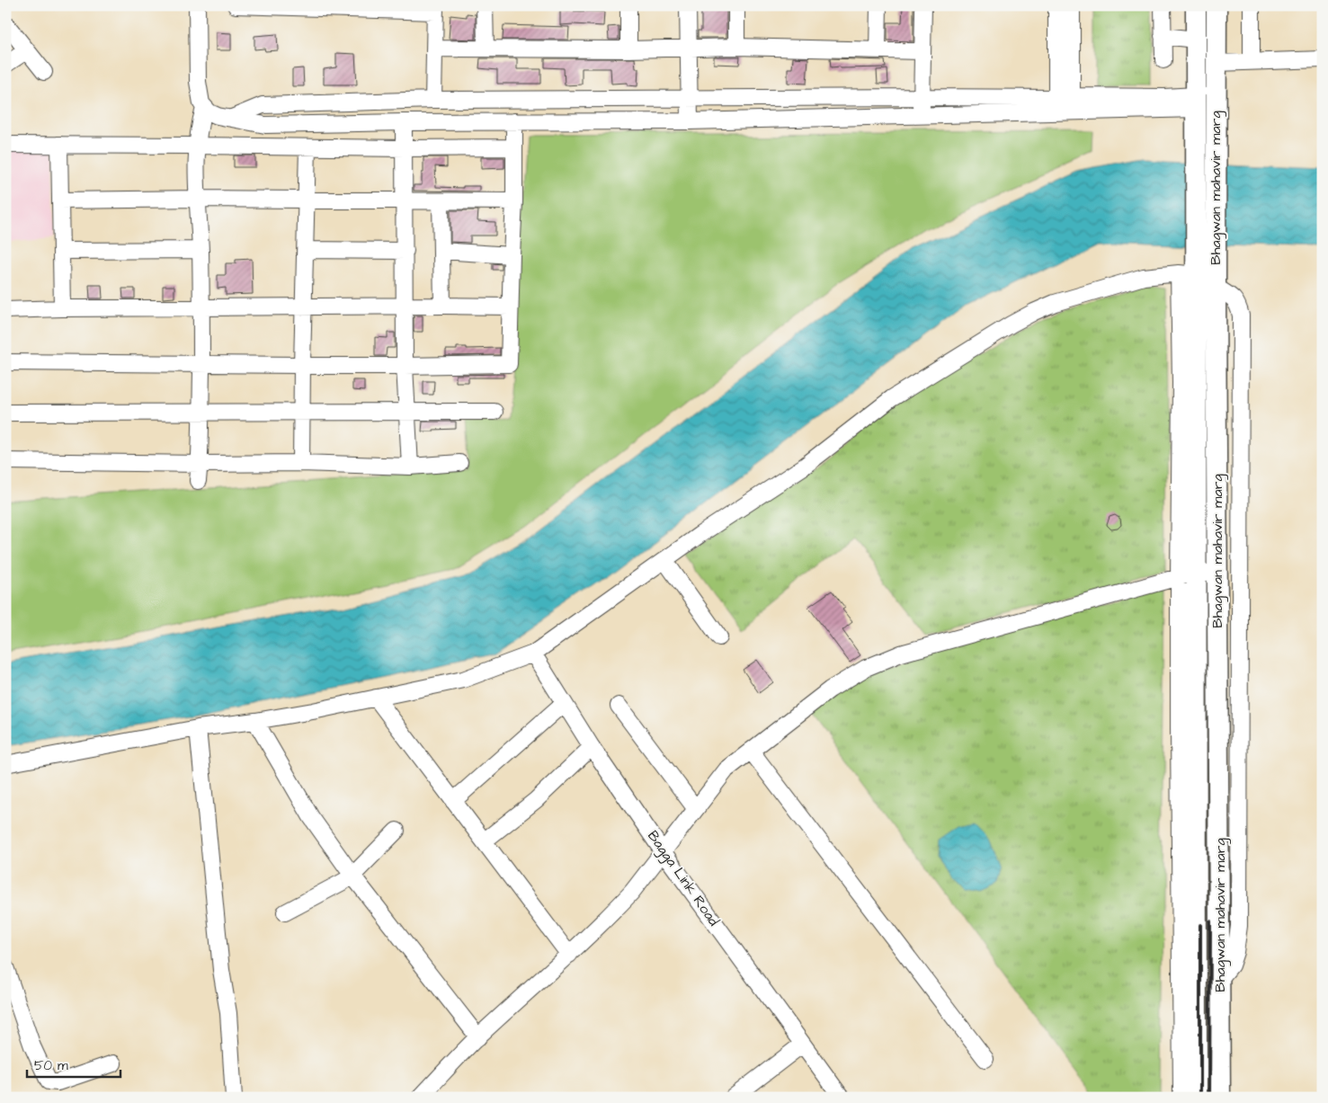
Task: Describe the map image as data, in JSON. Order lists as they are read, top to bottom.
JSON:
{
  "streets": {
    "main road": ["Bhagwan mahavir marg"],
    "street": ["Bagga Link Road"]
  },
  "scale_bar": "50 m"
}
